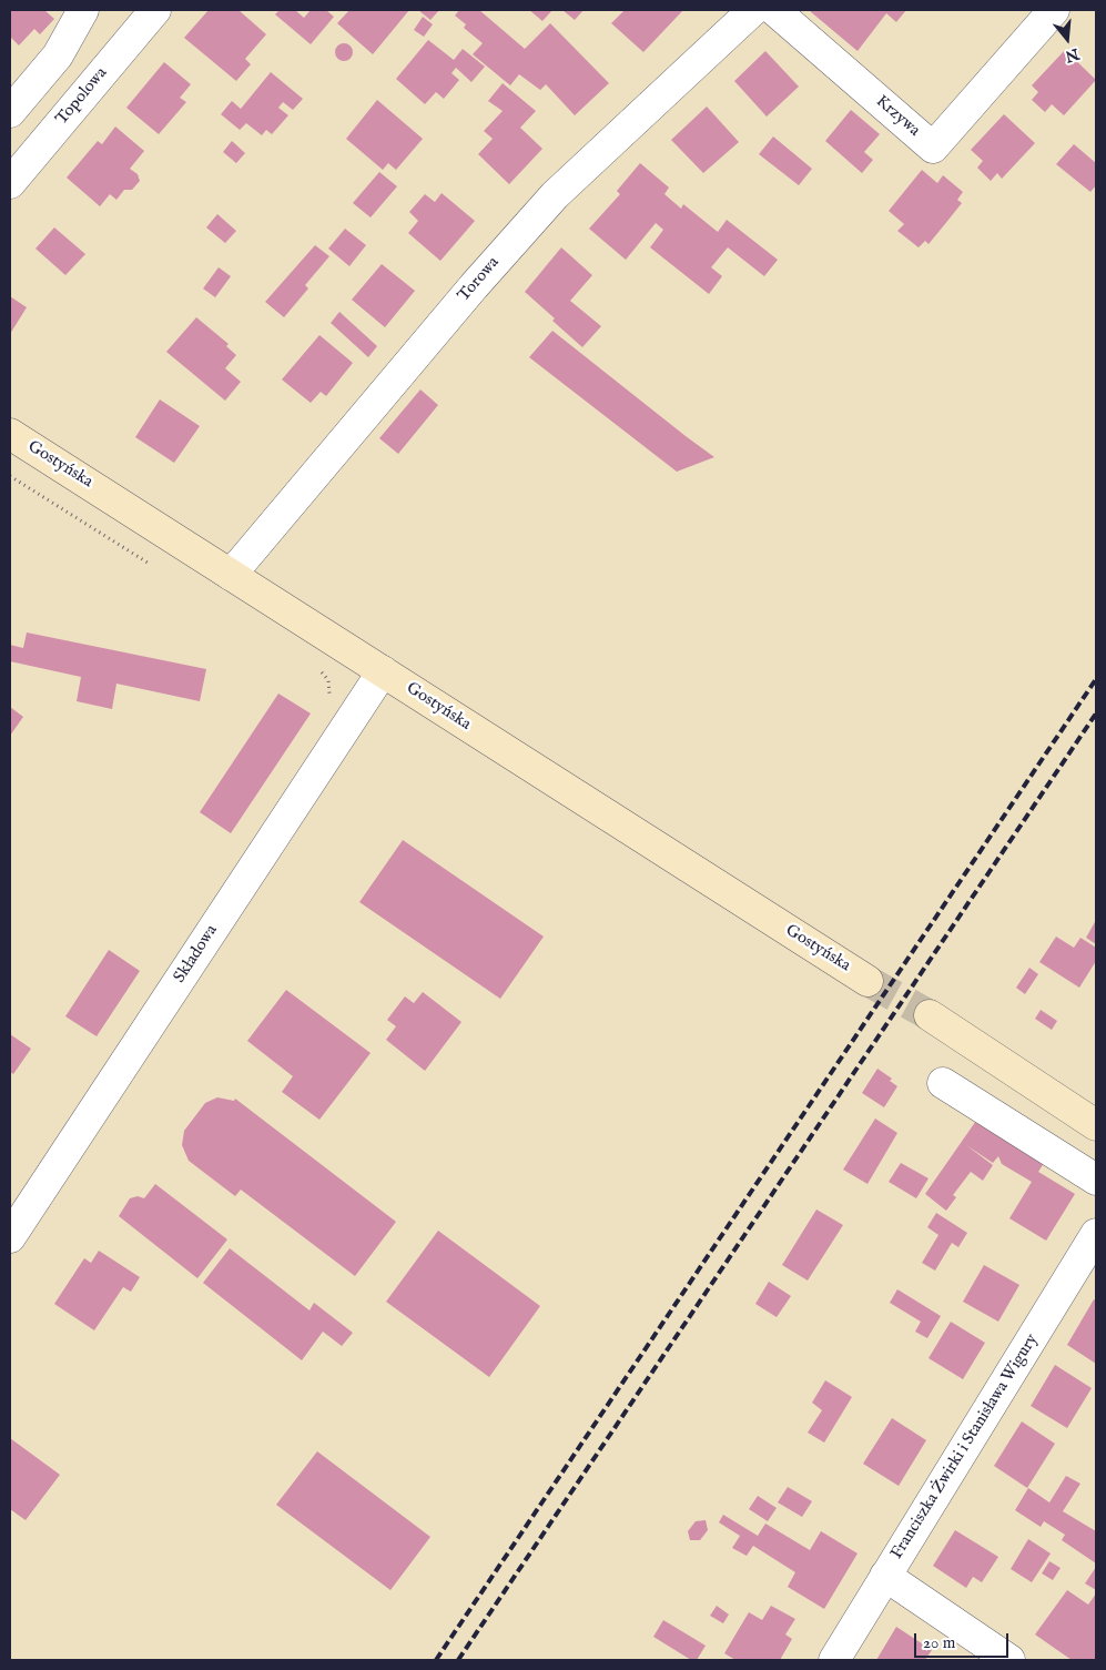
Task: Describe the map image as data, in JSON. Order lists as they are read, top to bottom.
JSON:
{
  "streets": {
    "main road": ["Gostyńska"],
    "street": [
      "Topolowa",
      "Krzywa",
      "Torowa",
      "Składowa",
      "Franciszka Żwirki i Stanisława Wigury"
    ]
  },
  "crossings": [
    ["Torowa", "Gostyńska"],
    ["Gostyńska", "Składowa"]
  ],
  "scale_bar": "20 m",
  "north": "bottom"
}
